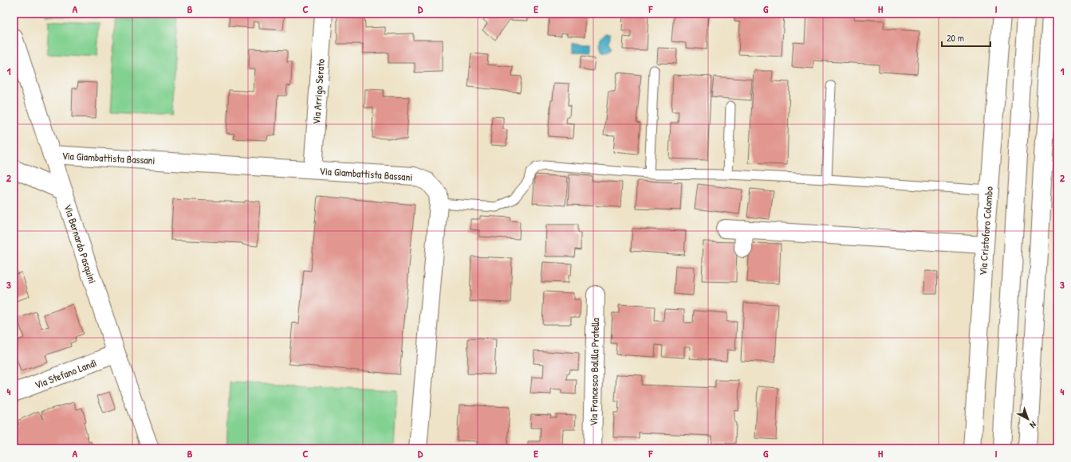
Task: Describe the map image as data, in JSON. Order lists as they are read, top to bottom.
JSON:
{
  "streets": {
    "street": [
      "Via Arrigo Serato",
      "Via Giambattista Bassani",
      "Via Cristoforo Colombo",
      "Via Bernardo Pasquini",
      "Via Francesco Balilla Pratella",
      "Via Stefano Landi"
    ]
  },
  "crossings": [
    ["Via Arrigo Serato", "Via Giambattista Bassani"],
    ["Via Giambattista Bassani", "Via Bernardo Pasquini"],
    ["Via Bernardo Pasquini", "Via Stefano Landi"]
  ],
  "scale_bar": "20 m",
  "north": "bottom right",
  "grid": {
    "columns": [
      "A",
      "B",
      "C",
      "D",
      "E",
      "F",
      "G",
      "H",
      "I"
    ],
    "rows": [
      "1",
      "2",
      "3",
      "4"
    ]
  }
}
